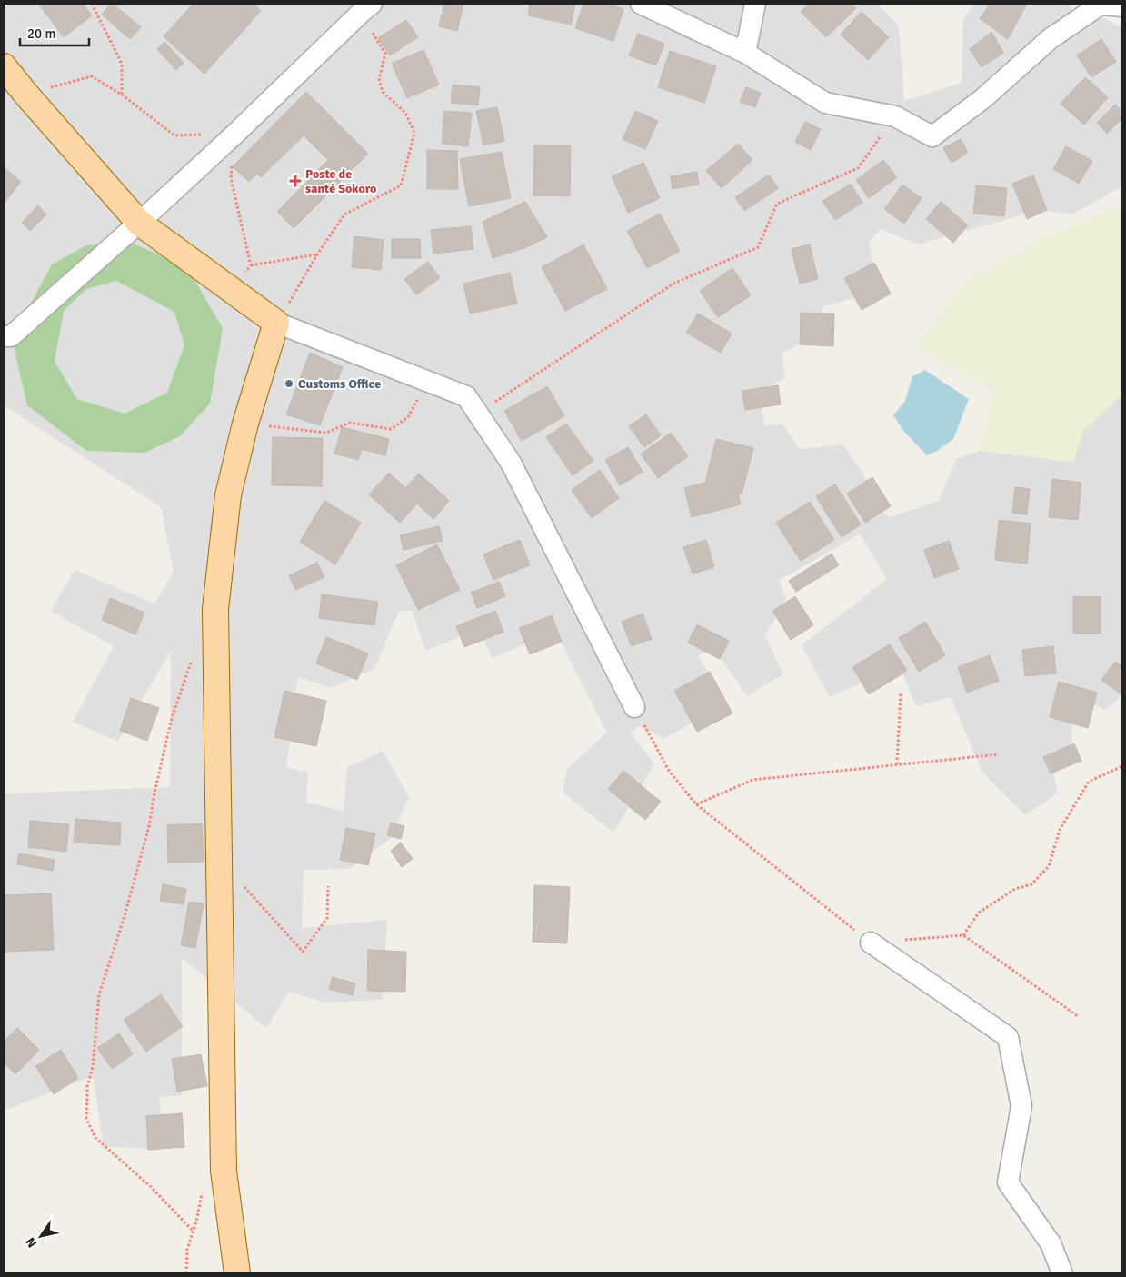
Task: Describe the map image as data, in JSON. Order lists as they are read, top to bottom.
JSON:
{
  "places": {
    "health": ["Poste de santé Sokoro"],
    "other": ["Customs Office"]
  },
  "scale_bar": "20 m",
  "north": "bottom left"
}
